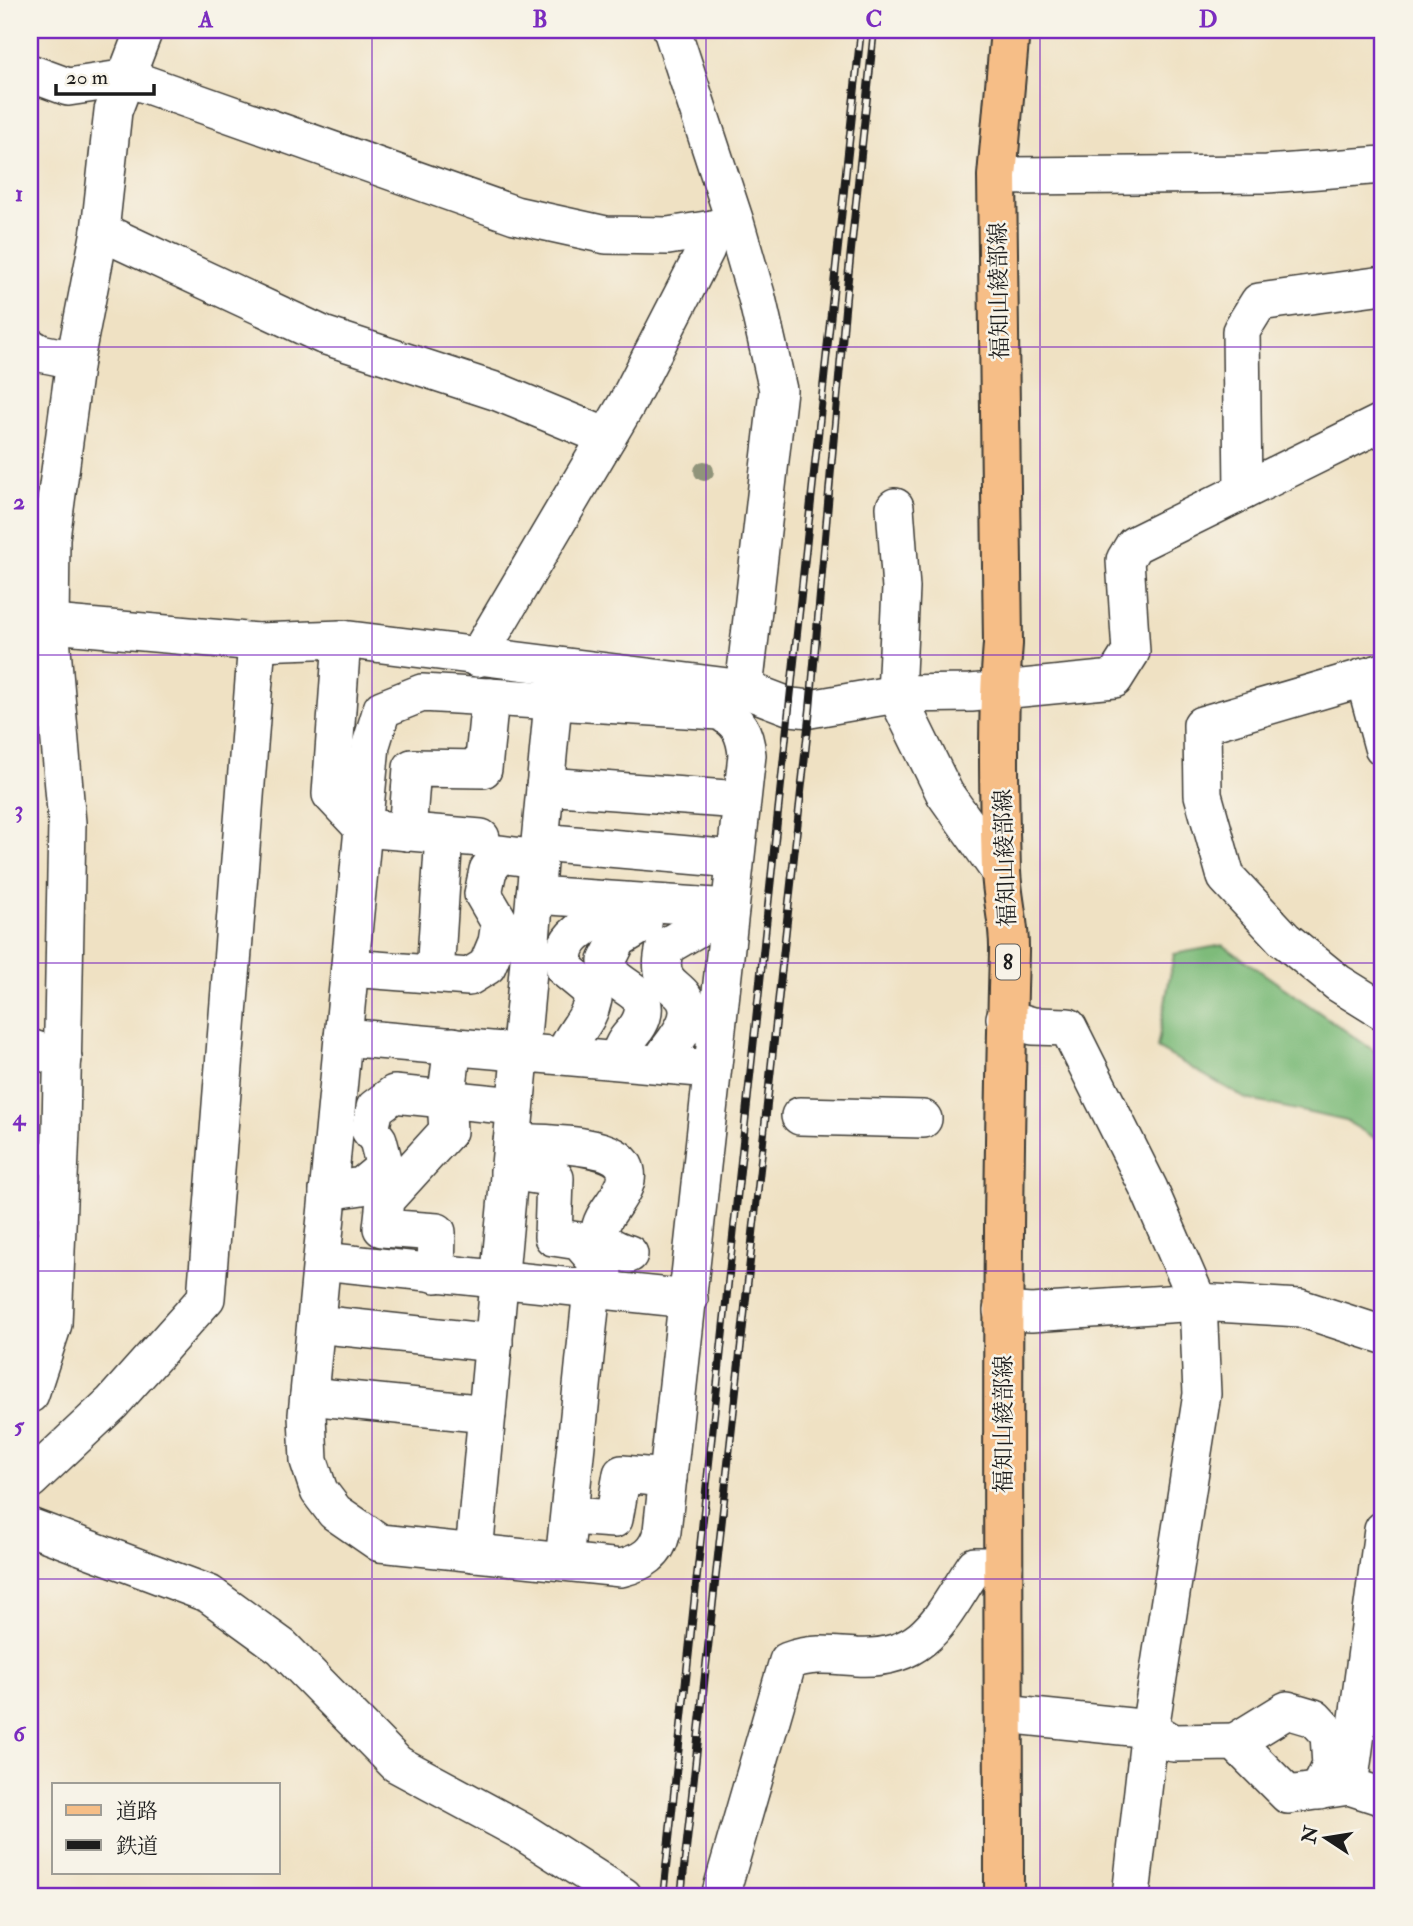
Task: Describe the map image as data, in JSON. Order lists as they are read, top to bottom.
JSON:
{
  "streets": {
    "main road": ["福知山綾部線", "8"]
  },
  "legend": ["道路", "鉄道"],
  "scale_bar": "20 m",
  "north": "left",
  "grid": {
    "columns": [
      "A",
      "B",
      "C",
      "D"
    ],
    "rows": [
      "1",
      "2",
      "3",
      "4",
      "5",
      "6"
    ]
  }
}
